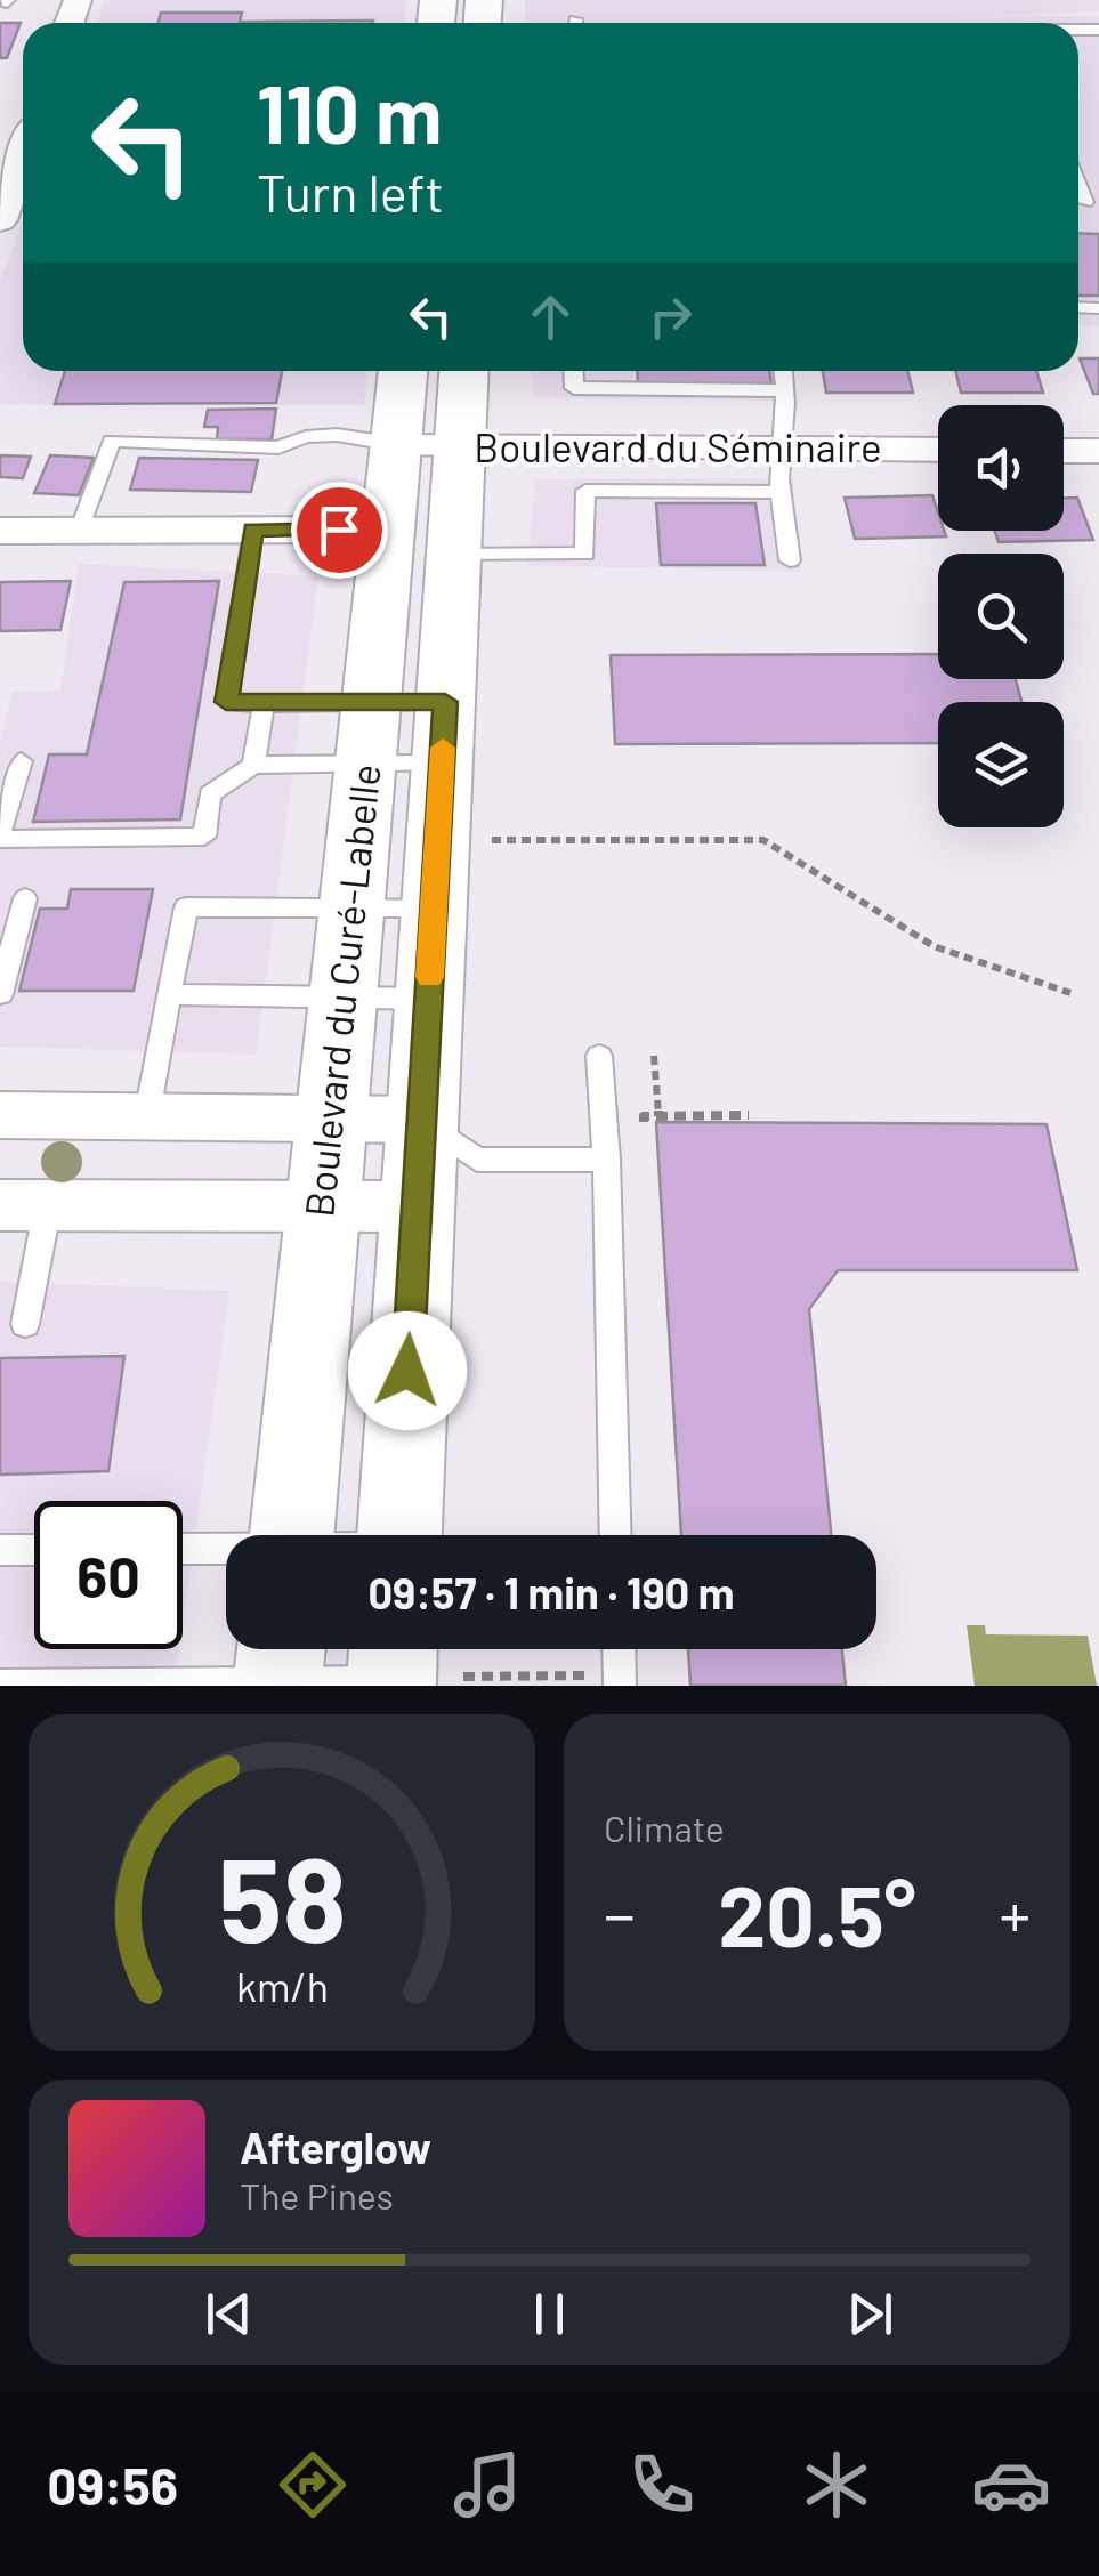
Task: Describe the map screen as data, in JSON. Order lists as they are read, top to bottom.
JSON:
{
  "streets": {
    "main road": ["Boulevard du Curé-Labelle"],
    "street": ["Boulevard du Séminaire"]
  },
  "crossings": [
    ["Boulevard du Séminaire", "Boulevard du Curé-Labelle"]
  ],
  "page": {
    "turn": ["110 m", "Turn left"],
    "limit": "60",
    "trip": "09:57 · 1 min · 190 m",
    "tile": "Climate",
    "heat": ["−", "20.5°", "+"],
    "song": ["Afterglow", "The Pines"],
    "tabs": "09:56",
    "gauge": ["58", "km/h"]
  }
}
